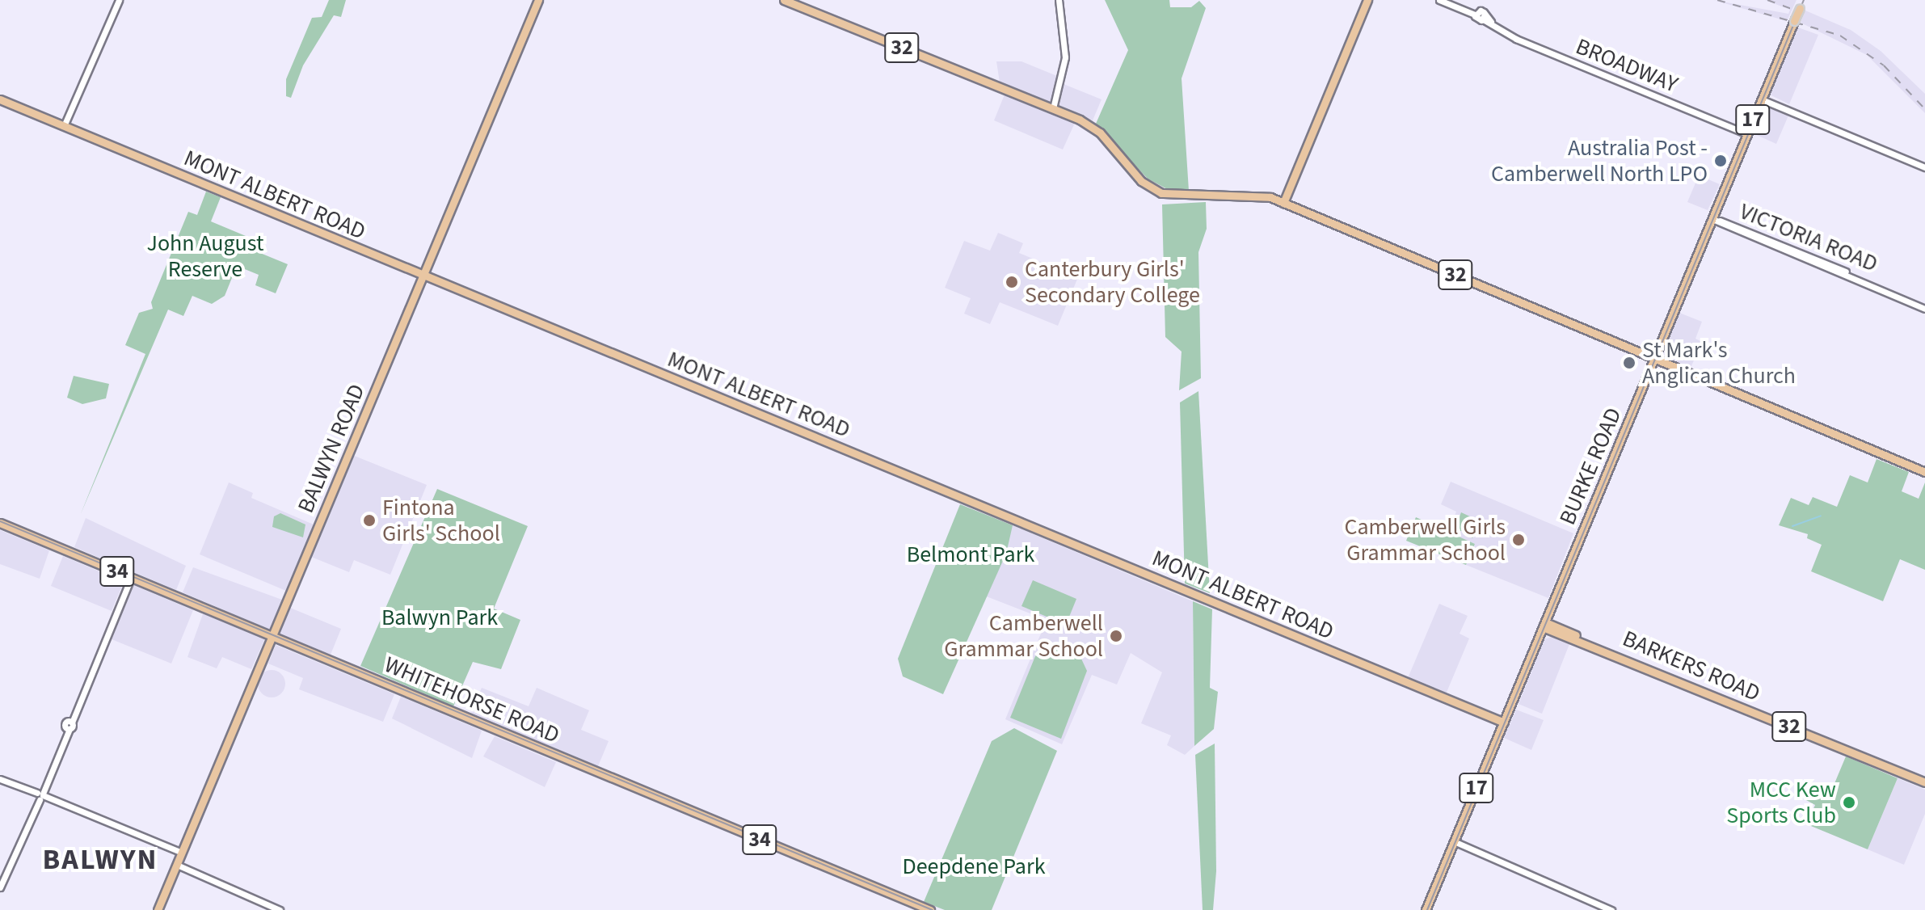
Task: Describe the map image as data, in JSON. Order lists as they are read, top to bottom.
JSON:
{
  "streets": {
    "main road": [
      "32",
      "17",
      "MONT ALBERT ROAD",
      "BALWYN ROAD",
      "BURKE ROAD",
      "34",
      "BARKERS ROAD",
      "WHITEHORSE ROAD"
    ],
    "street": ["BROADWAY", "VICTORIA ROAD"]
  },
  "crossings": [
    ["32", "BURKE ROAD"],
    ["BROADWAY", "BURKE ROAD"],
    ["MONT ALBERT ROAD", "BALWYN ROAD"],
    ["MONT ALBERT ROAD", "BURKE ROAD"],
    ["VICTORIA ROAD", "BURKE ROAD"],
    ["BALWYN ROAD", "WHITEHORSE ROAD"],
    ["BURKE ROAD", "BARKERS ROAD"]
  ],
  "districts": ["BALWYN"],
  "parks": [
    "John August Reserve",
    "Belmont Park",
    "Balwyn Park",
    "Deepdene Park"
  ],
  "places": [
    "Australia Post - Camberwell North LPO",
    "Canterbury Girls' Secondary College",
    "St Mark's Anglican Church",
    "Fintona Girls' School",
    "Camberwell Girls Grammar School",
    "Camberwell Grammar School",
    "MCC Kew Sports Club"
  ]
}
